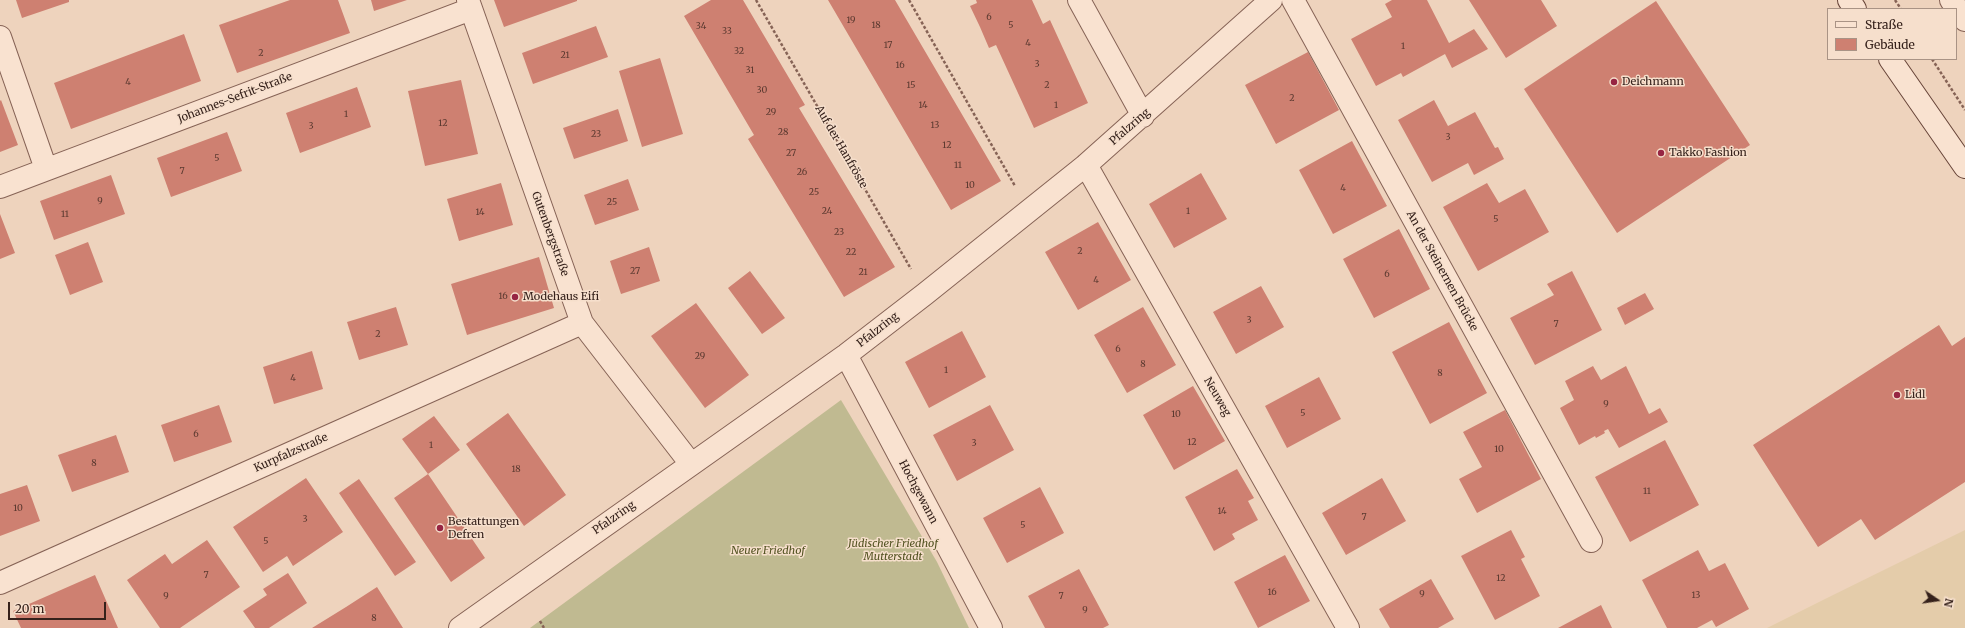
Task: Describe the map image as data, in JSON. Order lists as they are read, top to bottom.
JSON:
{
  "streets": {
    "street": [
      "Johannes-Sefrit-Straße",
      "Pfalzring",
      "Gutenbergstraße",
      "An der Steinernen Brücke",
      "Neuweg",
      "Kurpfalzstraße",
      "Hochgewann"
    ],
    "path": ["Auf der Hanfröste"]
  },
  "crossings": [
    ["Johannes-Sefrit-Straße", "Gutenbergstraße"],
    ["Pfalzring", "Auf der Hanfröste"],
    ["Pfalzring", "Gutenbergstraße"],
    ["Pfalzring", "Neuweg"],
    ["Pfalzring", "Hochgewann"],
    ["Gutenbergstraße", "Kurpfalzstraße"]
  ],
  "parks": ["Jüdischer Friedhof Mutterstadt", "Neuer Friedhof"],
  "places": [
    "Deichmann",
    "Takko Fashion",
    "Modehaus Eifi",
    "Lidl",
    "Bestattungen Defren"
  ],
  "house_numbers": [
    "6",
    "19",
    "18",
    "5",
    "34",
    "33",
    "4",
    "17",
    "1",
    "32",
    "2",
    "21",
    "3",
    "16",
    "31",
    "4",
    "15",
    "2",
    "30",
    "2",
    "14",
    "1",
    "29",
    "1",
    "12",
    "13",
    "3",
    "28",
    "23",
    "3",
    "12",
    "27",
    "5",
    "11",
    "7",
    "26",
    "10",
    "4",
    "25",
    "9",
    "25",
    "24",
    "1",
    "14",
    "11",
    "5",
    "23",
    "2",
    "22",
    "27",
    "21",
    "6",
    "4",
    "16",
    "3",
    "7",
    "2",
    "6",
    "29",
    "8",
    "1",
    "8",
    "4",
    "9",
    "5",
    "10",
    "6",
    "12",
    "3",
    "1",
    "10",
    "8",
    "18",
    "11",
    "10",
    "14",
    "7",
    "3",
    "5",
    "5",
    "7",
    "12",
    "16",
    "9",
    "13",
    "9",
    "7",
    "9",
    "8"
  ],
  "legend": ["Straße", "Gebäude"],
  "scale_bar": "20 m",
  "north": "right"
}
